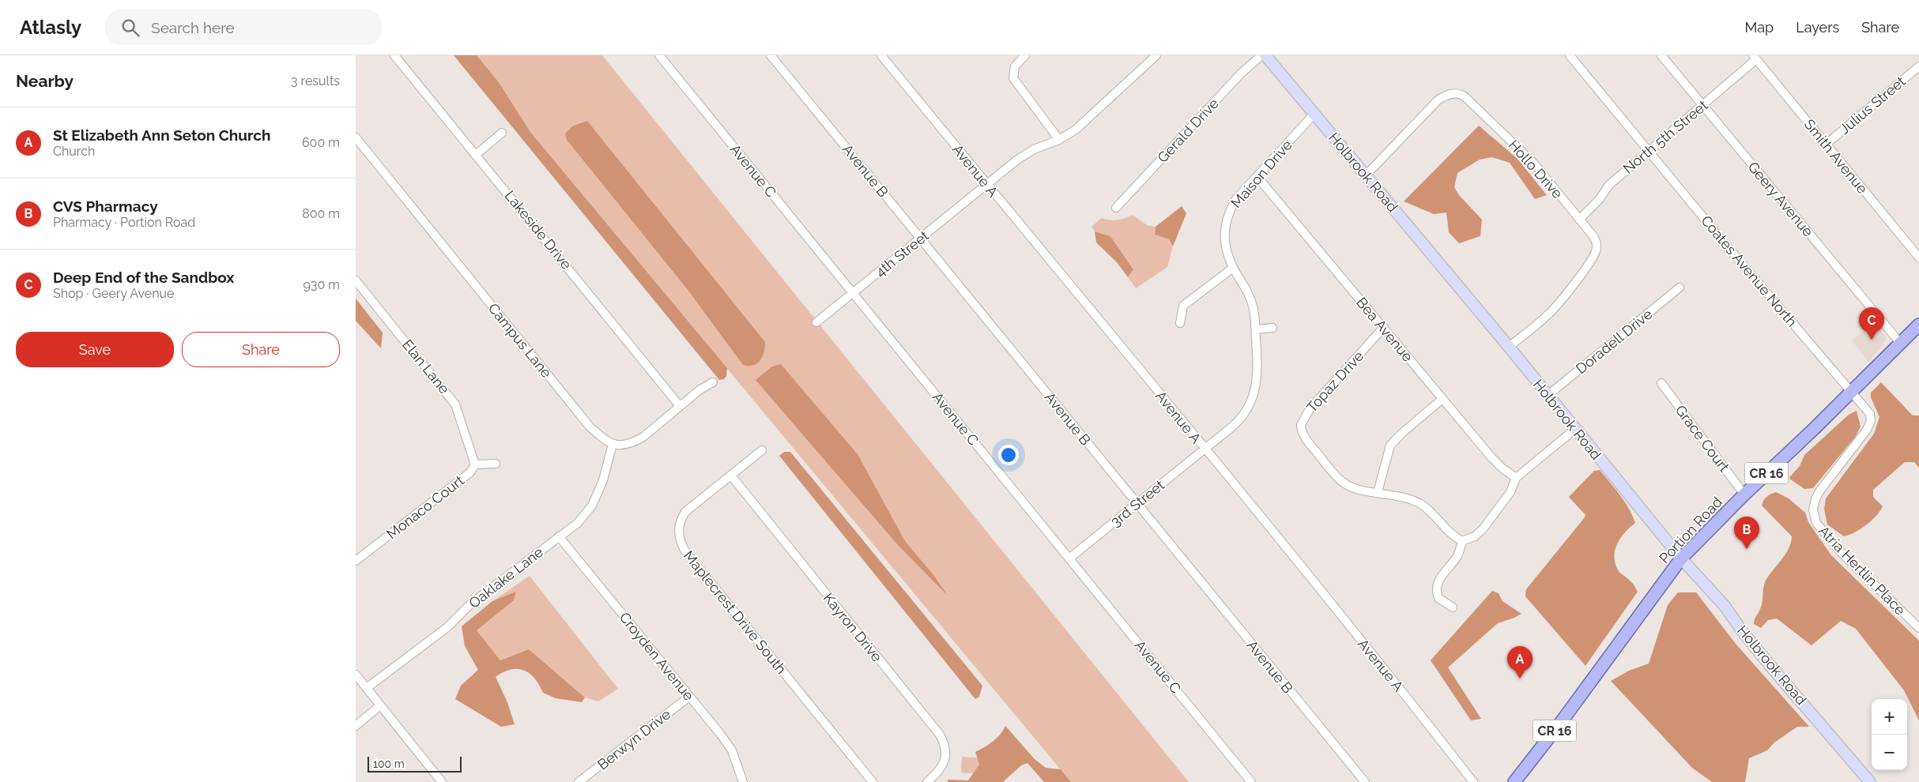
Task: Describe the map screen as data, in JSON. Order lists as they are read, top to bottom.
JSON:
{
  "streets": {
    "main road": ["CR 16", "Portion Road"],
    "street": [
      "Julius Street",
      "Gerald Drive",
      "North 5th Street",
      "Smith Avenue",
      "Hollo Drive",
      "Avenue C",
      "Avenue B",
      "Avenue A",
      "Holbrook Road",
      "Maison Drive",
      "Geery Avenue",
      "Lakeside Drive",
      "4th Street",
      "Coates Avenue North",
      "Bea Avenue",
      "Campus Lane",
      "Doradell Drive",
      "Elan Lane",
      "Topaz Drive",
      "Grace Court",
      "3rd Street",
      "Monaco Court",
      "Atria Hertlin Place",
      "Oaklake Lane",
      "Maplecrest Drive South",
      "Kayron Drive",
      "Croyden Avenue",
      "Berwyn Drive"
    ]
  },
  "crossings": [
    ["Julius Street", "Smith Avenue"],
    ["North 5th Street", "Smith Avenue"],
    ["North 5th Street", "Hollo Drive"],
    ["North 5th Street", "Geery Avenue"],
    ["North 5th Street", "Coates Avenue North"],
    ["Hollo Drive", "Holbrook Road"],
    ["Avenue C", "4th Street"],
    ["Avenue C", "3rd Street"],
    ["Avenue B", "4th Street"],
    ["Avenue B", "3rd Street"],
    ["Avenue A", "Maison Drive"],
    ["Avenue A", "4th Street"],
    ["Avenue A", "3rd Street"],
    ["Holbrook Road", "Maison Drive"],
    ["Holbrook Road", "Doradell Drive"],
    ["Holbrook Road", "Portion Road"],
    ["Maison Drive", "Bea Avenue"],
    ["Maison Drive", "3rd Street"],
    ["Geery Avenue", "Portion Road"],
    ["Coates Avenue North", "Portion Road"],
    ["Coates Avenue North", "Atria Hertlin Place"],
    ["Bea Avenue", "Topaz Drive"],
    ["Campus Lane", "Oaklake Lane"],
    ["Elan Lane", "Monaco Court"],
    ["Grace Court", "Portion Road"],
    ["Portion Road", "Atria Hertlin Place"],
    ["Oaklake Lane", "Croyden Avenue"],
    ["Maplecrest Drive South", "Kayron Drive"],
    ["Croyden Avenue", "Berwyn Drive"]
  ],
  "scale_bar": "100 m",
  "page": {
    "header": "Atlasly",
    "search": "Search here",
    "nav": ["Map", "Layers", "Share"],
    "heading": ["Nearby", "3 results"],
    "list": [
      {
        "mark": "A",
        "name": "St Elizabeth Ann Seton Church",
        "note": "Church",
        "value": "600 m"
      },
      {
        "mark": "B",
        "name": "CVS Pharmacy",
        "note": "Pharmacy · Portion Road",
        "value": "800 m"
      },
      {
        "mark": "C",
        "name": "Deep End of the Sandbox",
        "note": "Shop · Geery Avenue",
        "value": "930 m"
      }
    ],
    "pins": ["C", "B", "A"],
    "buttons": ["Save", "Share"],
    "map_buttons": ["+", "−"],
    "scale": "100 m"
  }
}
